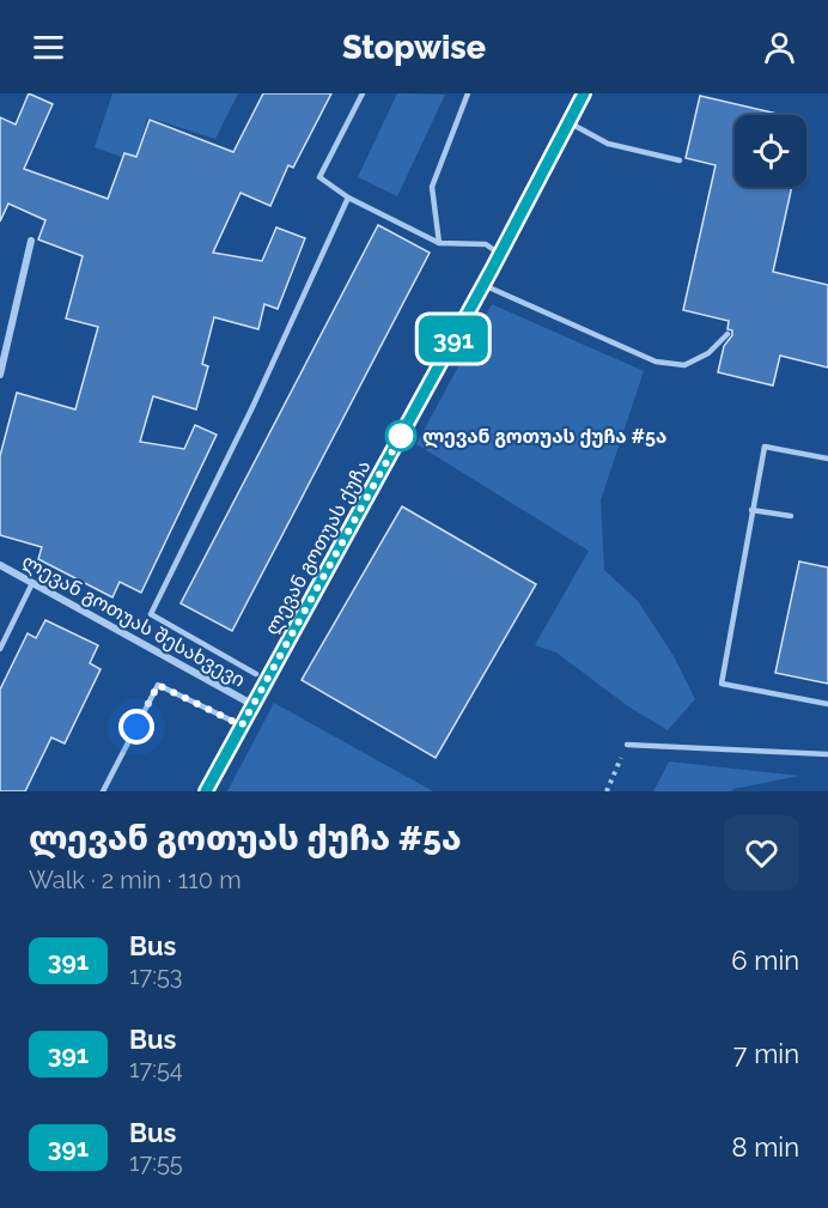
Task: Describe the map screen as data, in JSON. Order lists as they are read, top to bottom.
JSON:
{
  "streets": {
    "street": ["ლევან გოთუას ქუჩა", "ლევან გოთუას შესახვევი"]
  },
  "crossings": [
    ["ლევან გოთუას ქუჩა", "ლევან გოთუას შესახვევი"]
  ],
  "places": ["ლევან გოთუას ქუჩა #5ა"],
  "lines": ["bus line 391"],
  "page": {
    "header": "Stopwise",
    "on_map": "391",
    "heading": ["ლევან გოთუას ქუჩა #5ა", "Walk · 2 min · 110 m"],
    "list": [
      {
        "mark": "391",
        "name": "Bus",
        "note": "17:53",
        "value": "6 min"
      },
      {
        "mark": "391",
        "name": "Bus",
        "note": "17:54",
        "value": "7 min"
      },
      {
        "mark": "391",
        "name": "Bus",
        "note": "17:55",
        "value": "8 min"
      }
    ]
  }
}
